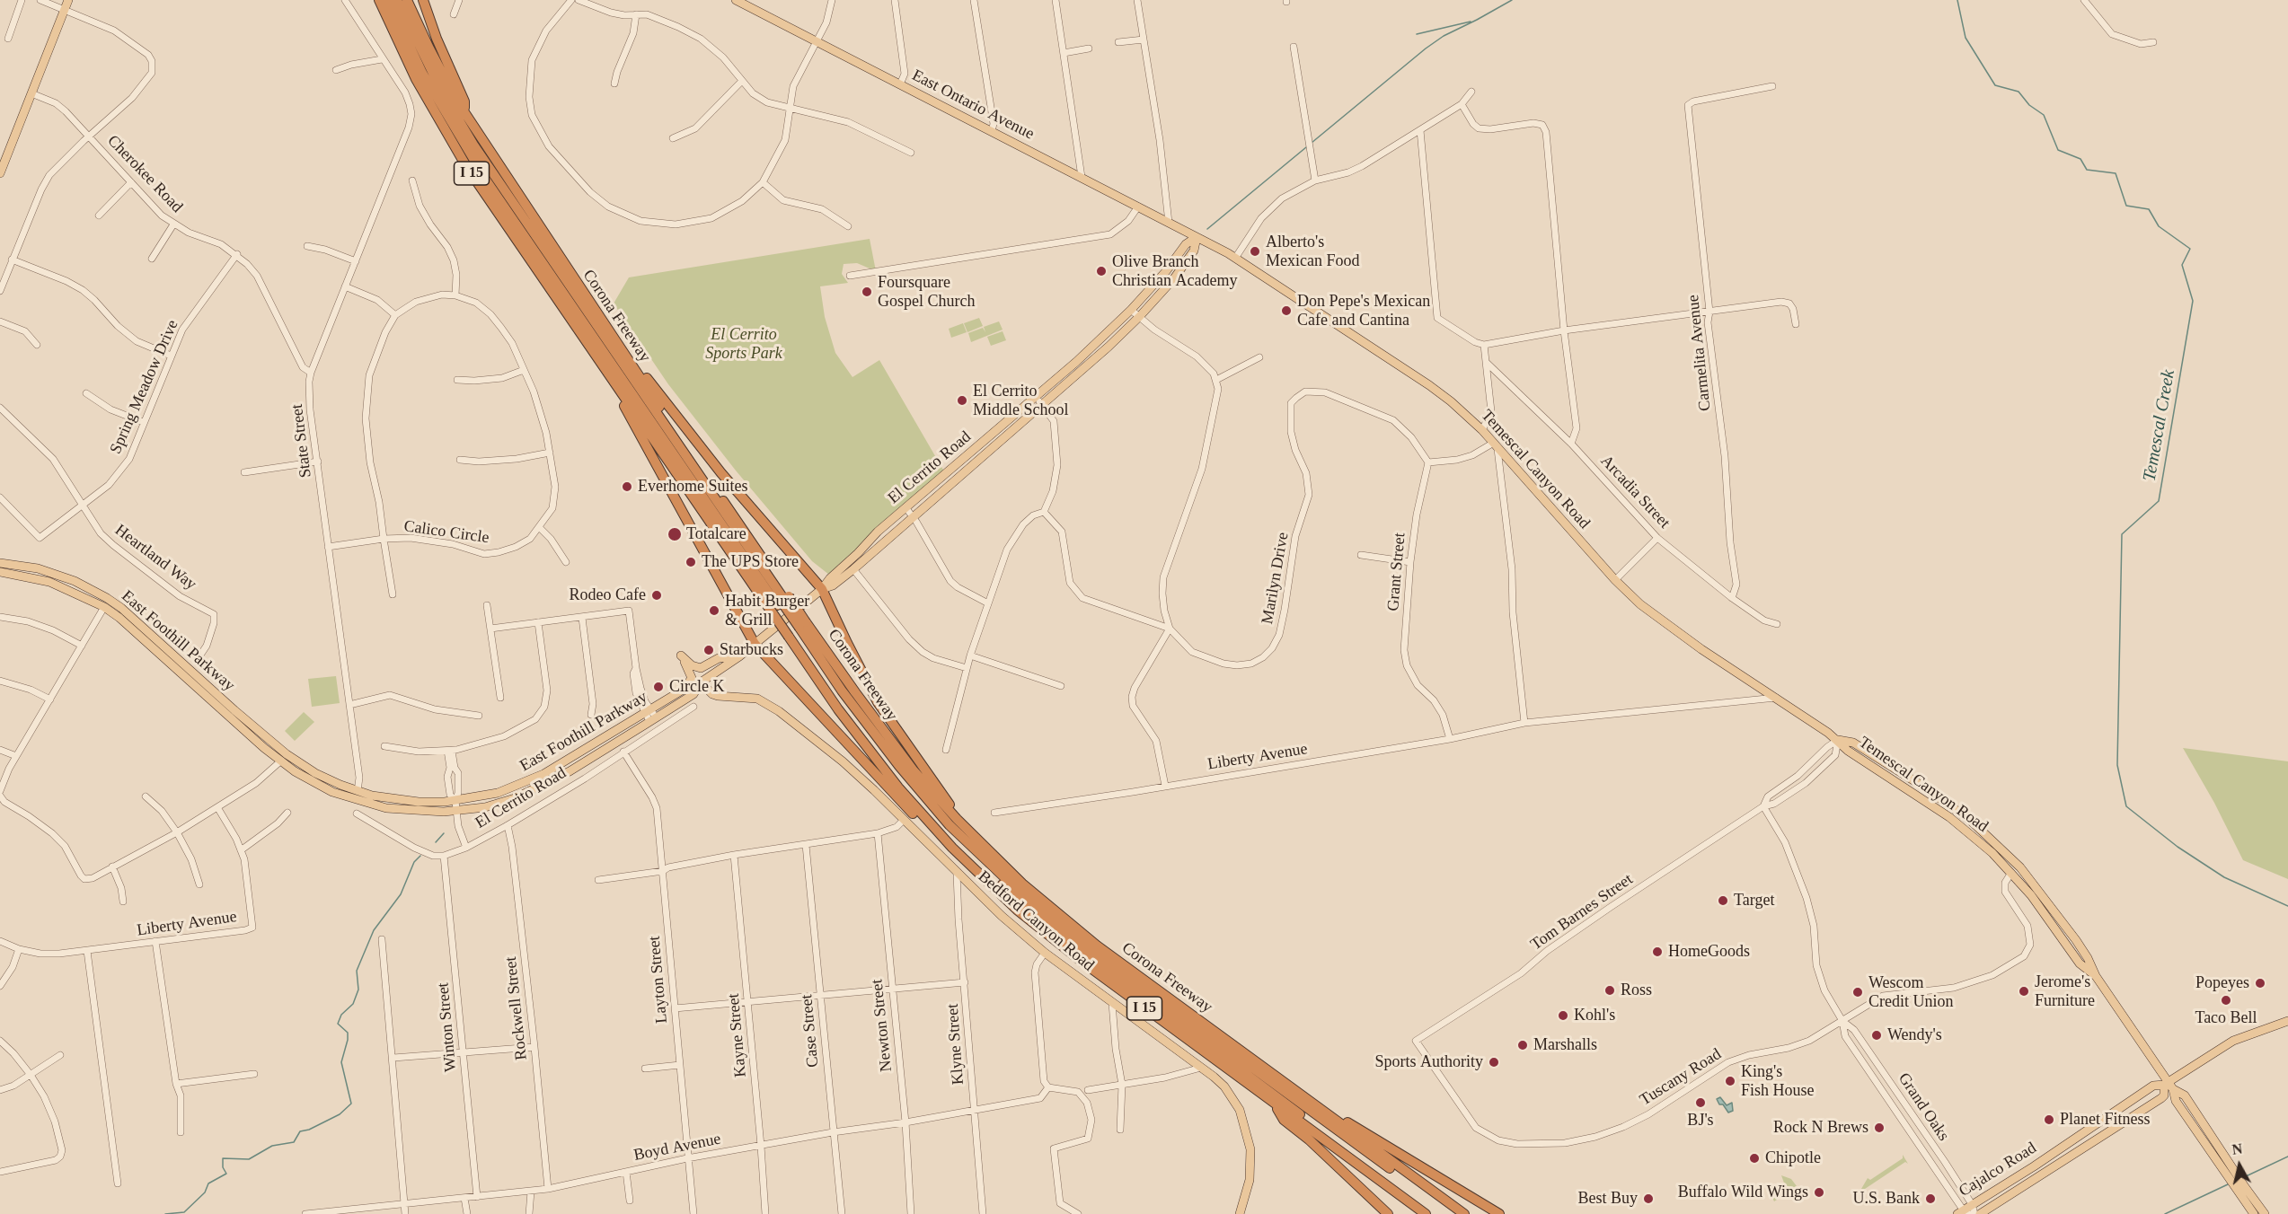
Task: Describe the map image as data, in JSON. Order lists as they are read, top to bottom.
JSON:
{
  "streets": {
    "highway": ["I 15", "Corona Freeway"],
    "main road": [
      "East Ontario Avenue",
      "El Cerrito Road",
      "Temescal Canyon Road",
      "East Foothill Parkway",
      "Bedford Canyon Road",
      "Cajalco Road"
    ],
    "street": [
      "Cherokee Road",
      "Carmelita Avenue",
      "Spring Meadow Drive",
      "State Street",
      "Arcadia Street",
      "Calico Circle",
      "Heartland Way",
      "Grant Street",
      "Marilyn Drive",
      "Liberty Avenue",
      "Tom Barnes Street",
      "Layton Street",
      "Rockwell Street",
      "Newton Street",
      "Winton Street",
      "Case Street",
      "Kayne Street",
      "Klyne Street",
      "Tuscany Road",
      "Grand Oaks",
      "Boyd Avenue"
    ]
  },
  "crossings": [
    ["East Ontario Avenue", "El Cerrito Road"],
    ["East Ontario Avenue", "Temescal Canyon Road"],
    ["Cherokee Road", "Spring Meadow Drive"],
    ["Cherokee Road", "State Street"],
    ["Carmelita Avenue", "Arcadia Street"],
    ["Spring Meadow Drive", "Heartland Way"],
    ["State Street", "Calico Circle"],
    ["State Street", "East Foothill Parkway"],
    ["El Cerrito Road", "Temescal Canyon Road"],
    ["El Cerrito Road", "East Foothill Parkway"],
    ["El Cerrito Road", "Bedford Canyon Road"],
    ["El Cerrito Road", "Layton Street"],
    ["El Cerrito Road", "Rockwell Street"],
    ["El Cerrito Road", "Winton Street"],
    ["Temescal Canyon Road", "Liberty Avenue"],
    ["Temescal Canyon Road", "Tom Barnes Street"],
    ["Temescal Canyon Road", "Tuscany Road"],
    ["Temescal Canyon Road", "Cajalco Road"],
    ["Grant Street", "Marilyn Drive"],
    ["Grant Street", "Liberty Avenue"],
    ["East Foothill Parkway", "Bedford Canyon Road"],
    ["Tom Barnes Street", "Tuscany Road"],
    ["Tom Barnes Street", "Grand Oaks"],
    ["Bedford Canyon Road", "Klyne Street"],
    ["Layton Street", "Boyd Avenue"],
    ["Rockwell Street", "Boyd Avenue"],
    ["Newton Street", "Boyd Avenue"],
    ["Winton Street", "Boyd Avenue"],
    ["Case Street", "Boyd Avenue"],
    ["Kayne Street", "Boyd Avenue"],
    ["Klyne Street", "Boyd Avenue"],
    ["Tuscany Road", "Grand Oaks"],
    ["Grand Oaks", "Cajalco Road"]
  ],
  "water": ["Temescal Creek"],
  "parks": ["El Cerrito Sports Park"],
  "places": [
    "Alberto's Mexican Food",
    "Olive Branch Christian Academy",
    "Foursquare Gospel Church",
    "Don Pepe's Mexican Cafe and Cantina",
    "El Cerrito Middle School",
    "Everhome Suites",
    "Totalcare",
    "The UPS Store",
    "Rodeo Cafe",
    "Habit Burger & Grill",
    "Starbucks",
    "Circle K",
    "Target",
    "HomeGoods",
    "Popeyes",
    "Ross",
    "Jerome's Furniture",
    "Wescom Credit Union",
    "Taco Bell",
    "Kohl's",
    "Wendy's",
    "Marshalls",
    "Sports Authority",
    "King's Fish House",
    "BJ's",
    "Planet Fitness",
    "Rock N Brews",
    "Chipotle",
    "Buffalo Wild Wings",
    "Best Buy",
    "U.S. Bank"
  ],
  "north": "top"
}
